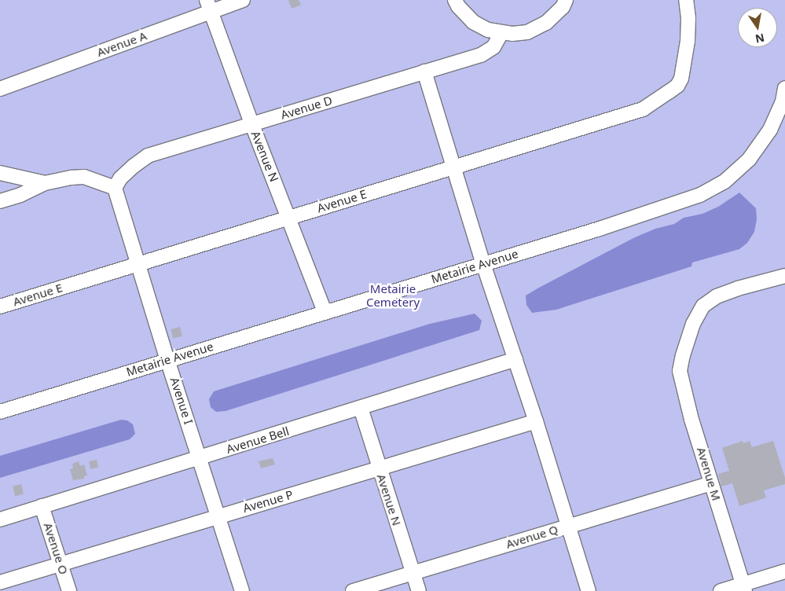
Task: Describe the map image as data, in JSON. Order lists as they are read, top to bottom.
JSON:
{
  "streets": {
    "lane": [
      "Avenue A",
      "Avenue D",
      "Avenue N",
      "Avenue E",
      "Metairie Avenue",
      "Avenue I",
      "Avenue Bell",
      "Avenue M",
      "Avenue P",
      "Avenue Q",
      "Avenue O"
    ]
  },
  "crossings": [
    ["Avenue A", "Avenue N"],
    ["Avenue D", "Avenue N"],
    ["Avenue D", "Avenue I"],
    ["Avenue N", "Avenue E"],
    ["Avenue N", "Metairie Avenue"],
    ["Avenue N", "Avenue Bell"],
    ["Avenue N", "Avenue P"],
    ["Avenue N", "Avenue Q"],
    ["Avenue E", "Avenue I"],
    ["Metairie Avenue", "Avenue I"],
    ["Avenue I", "Avenue Bell"],
    ["Avenue I", "Avenue P"],
    ["Avenue Bell", "Avenue O"],
    ["Avenue M", "Avenue Q"],
    ["Avenue P", "Avenue O"]
  ],
  "parks": ["Metairie Cemetery"],
  "north": "bottom"
}
